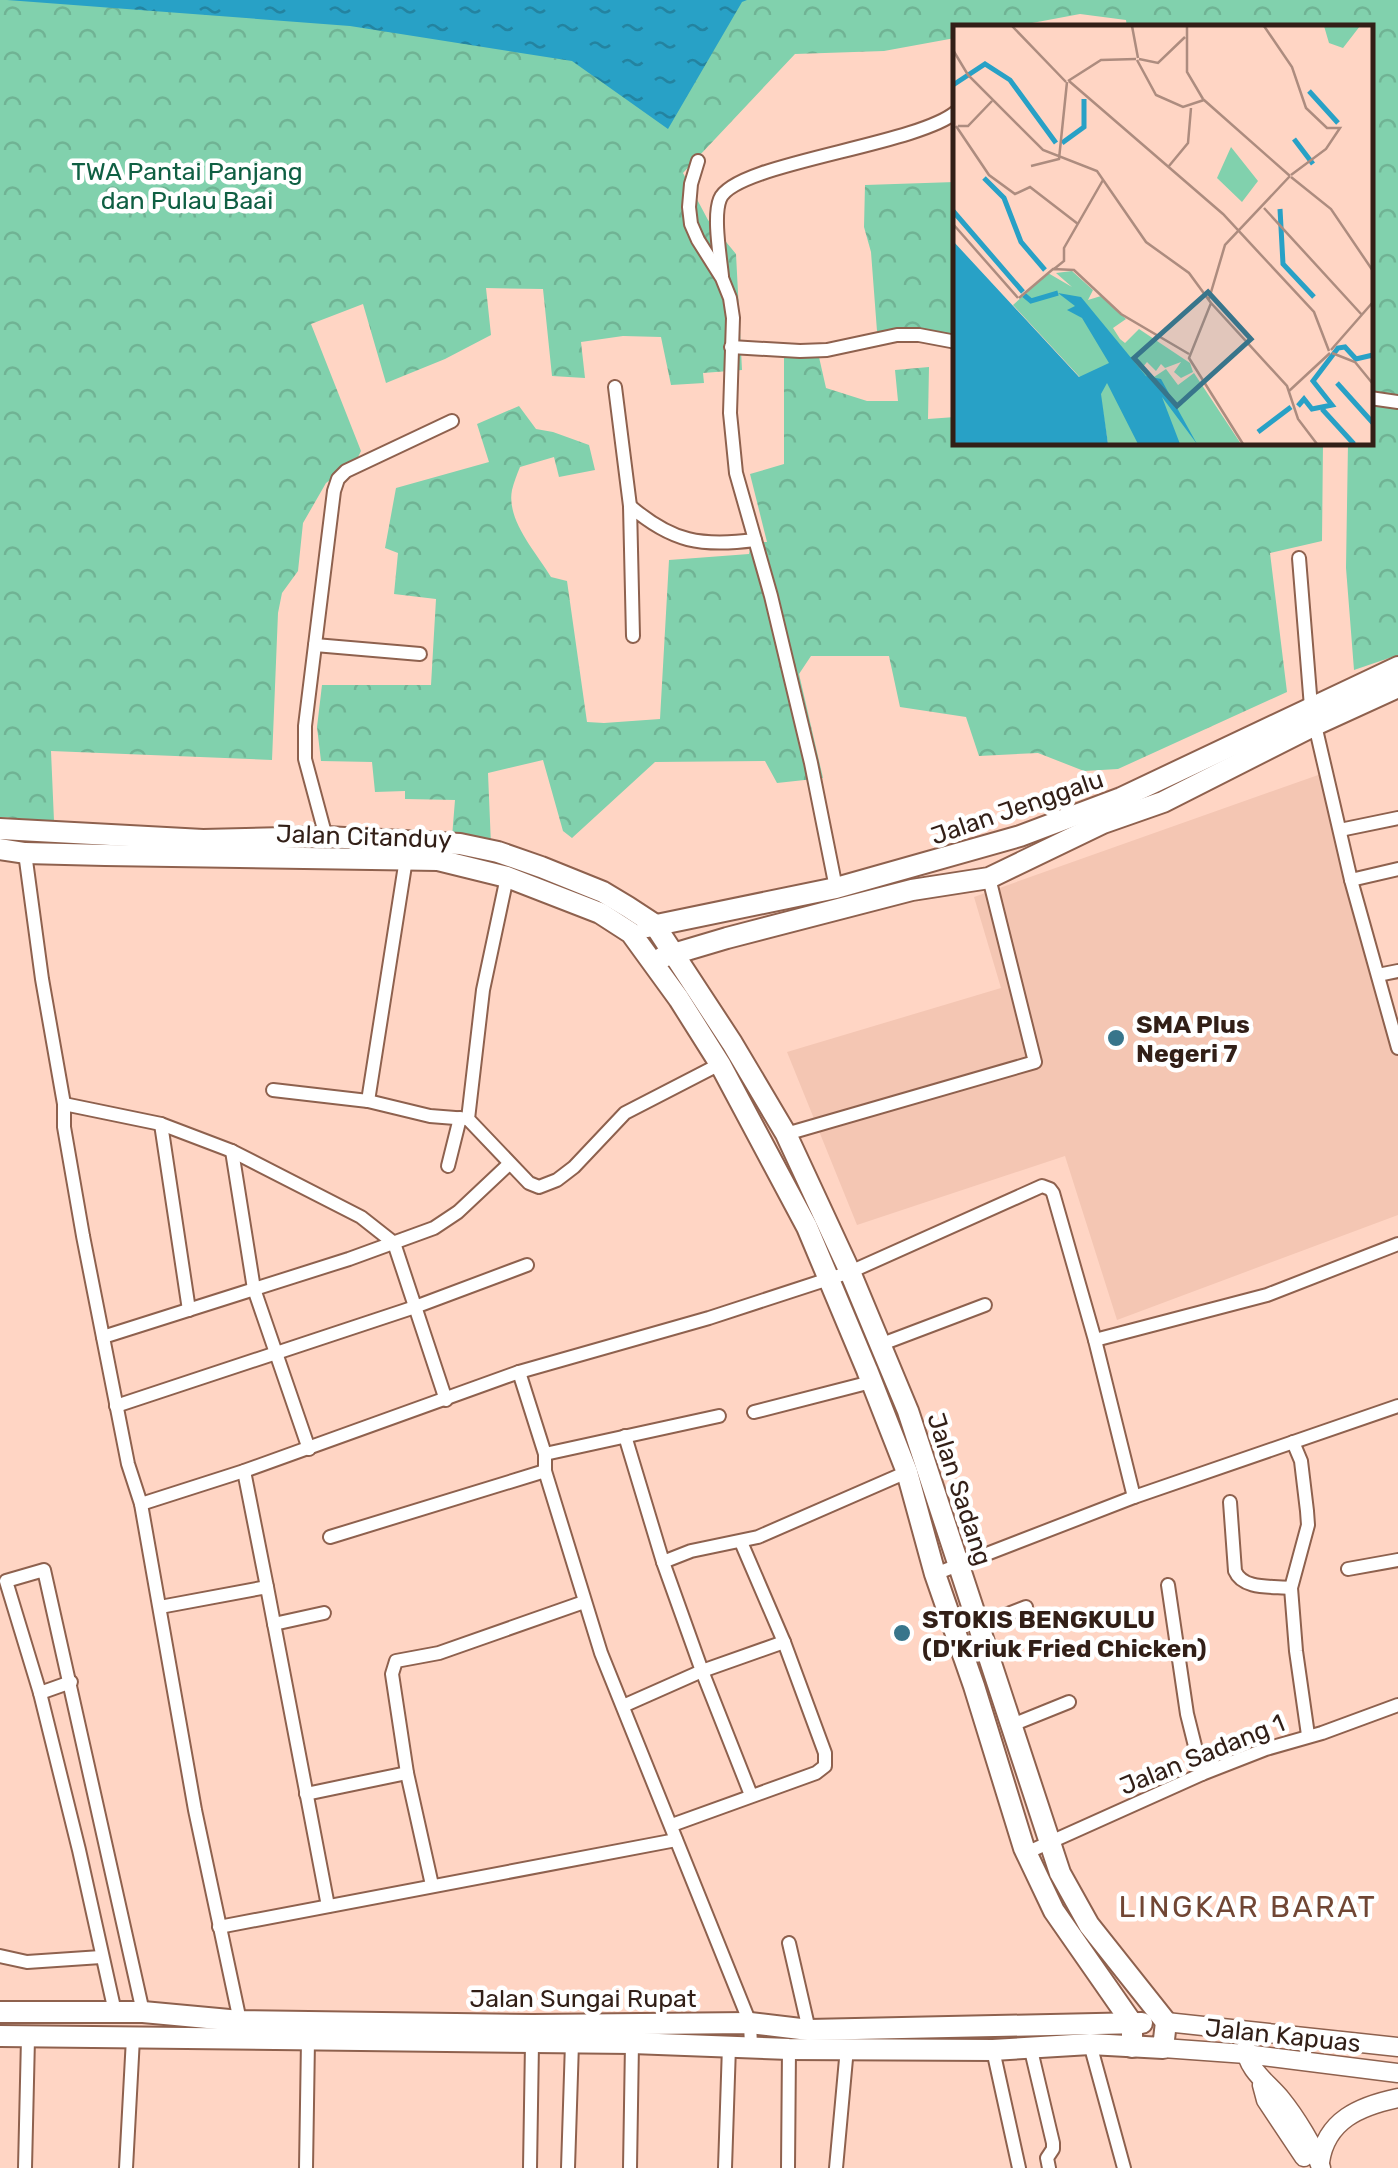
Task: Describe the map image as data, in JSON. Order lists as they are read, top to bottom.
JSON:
{
  "streets": {
    "main road": [
      "Jalan Jenggalu",
      "Jalan Citanduy",
      "Jalan Sadang",
      "Jalan Sungai Rupat"
    ],
    "street": ["Jalan Sadang 1", "Jalan Kapuas"]
  },
  "crossings": [
    ["Jalan Jenggalu", "Jalan Citanduy"],
    ["Jalan Jenggalu", "Jalan Sadang"],
    ["Jalan Citanduy", "Jalan Sadang"],
    ["Jalan Citanduy", "Jalan Sadang 1"],
    ["Jalan Citanduy", "Jalan Sungai Rupat"],
    ["Jalan Sadang", "Jalan Sadang 1"],
    ["Jalan Sadang", "Jalan Sungai Rupat"],
    ["Jalan Sadang", "Jalan Kapuas"],
    ["Jalan Sungai Rupat", "Jalan Kapuas"]
  ],
  "districts": ["LINGKAR BARAT"],
  "parks": ["TWA Pantai Panjang dan Pulau Baai"],
  "places": ["SMA Plus Negeri 7", "STOKIS BENGKULU (D'Kriuk Fried Chicken)"]
}
